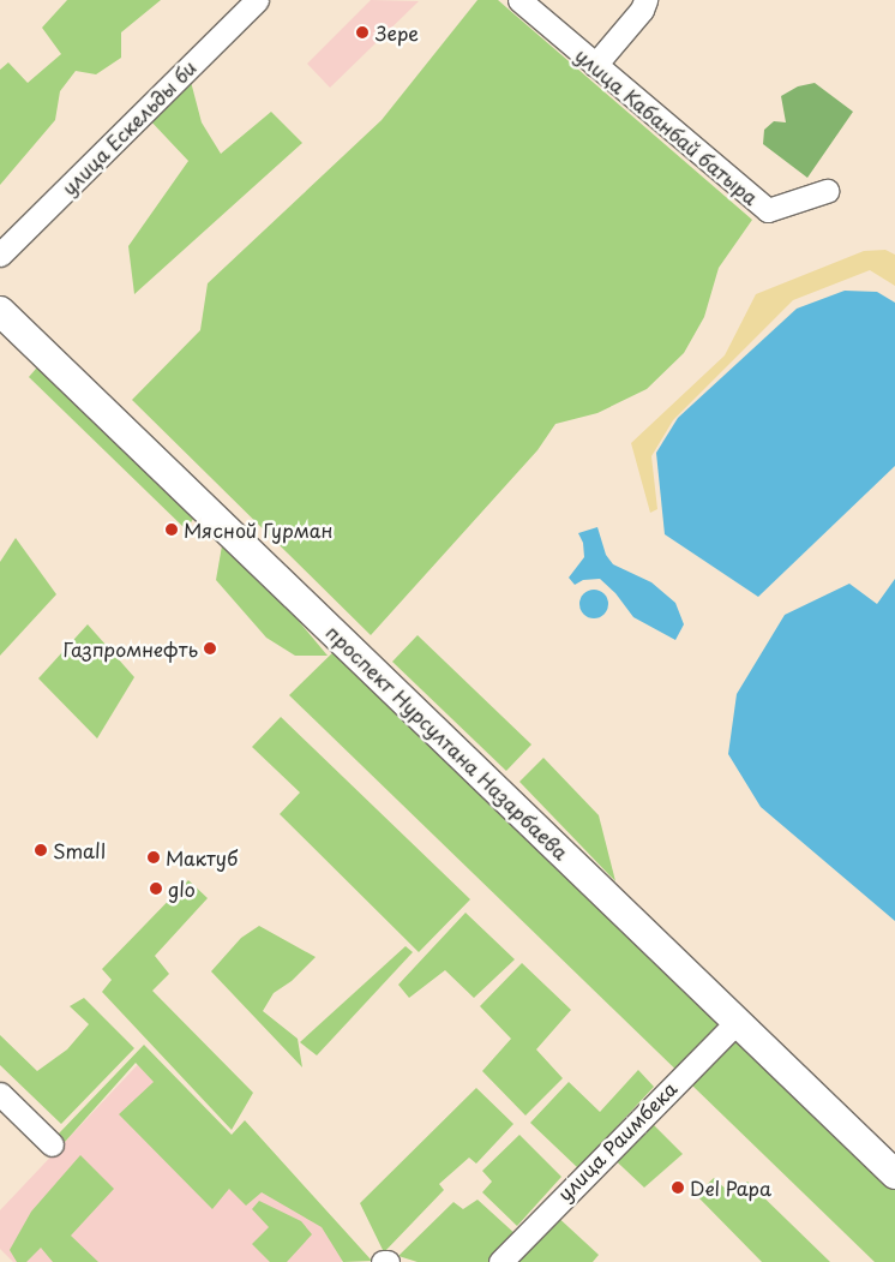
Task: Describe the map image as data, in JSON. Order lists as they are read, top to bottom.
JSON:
{
  "streets": {
    "main road": ["проспект Нурсултана Назарбаева"],
    "street": ["улица Кабанбай батыра", "улица Ескельды би", "улица Раимбека"]
  },
  "crossings": [
    ["проспект Нурсултана Назарбаева", "улица Раимбека"]
  ],
  "places": [
    "Зере",
    "Мясной Гурман",
    "Газпромнефть",
    "Small",
    "Мактуб",
    "glo",
    "Del Papa"
  ]
}
